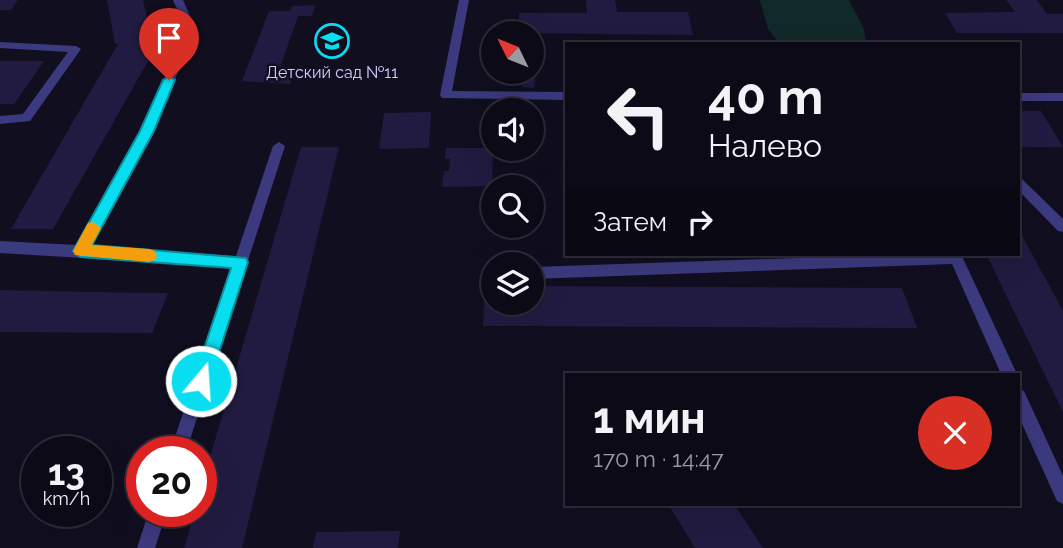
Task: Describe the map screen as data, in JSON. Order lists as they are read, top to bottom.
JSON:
{
  "places": {
    "school or university": ["Детский сад №11"]
  },
  "north": "top left",
  "page": {
    "turn": ["40 m", "Налево"],
    "then": "Затем",
    "heading": ["1 мин", "170 m · 14:47"],
    "speed": "13 km/h",
    "limit": "20"
  }
}
